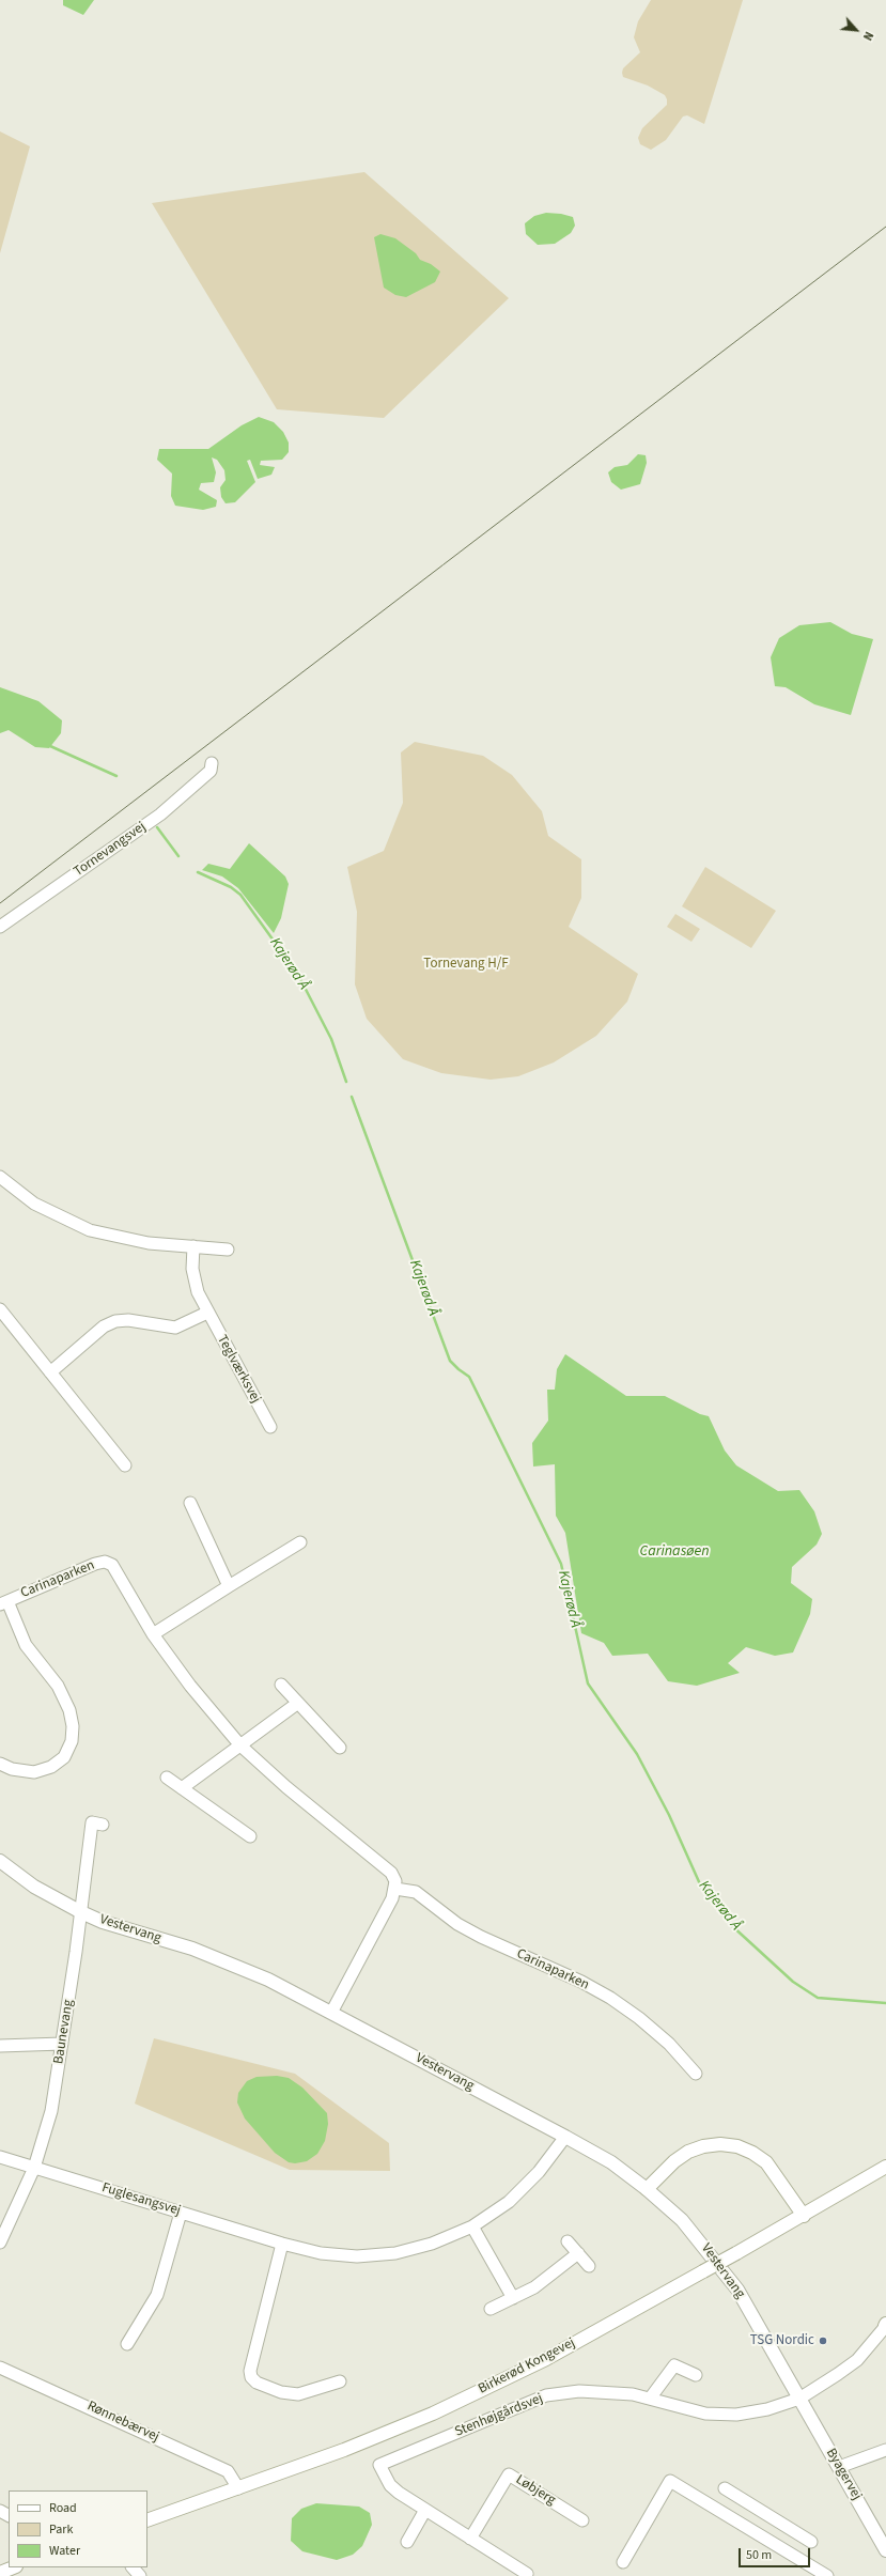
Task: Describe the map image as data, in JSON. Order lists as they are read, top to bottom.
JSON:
{
  "streets": {
    "street": [
      "Tornevangsvej",
      "Teglværksvej",
      "Carinaparken",
      "Vestervang",
      "Baunevang",
      "Fuglesangsvej",
      "Birkerød Kongevej",
      "Stenhøjgårdsvej",
      "Rønnebærvej",
      "Byagervej",
      "Løbjerg"
    ]
  },
  "crossings": [
    ["Vestervang", "Baunevang"],
    ["Vestervang", "Fuglesangsvej"],
    ["Vestervang", "Stenhøjgårdsvej"],
    ["Vestervang", "Byagervej"],
    ["Baunevang", "Fuglesangsvej"],
    ["Birkerød Kongevej", "Rønnebærvej"],
    ["Stenhøjgårdsvej", "Byagervej"]
  ],
  "water": ["Kajerød Å", "Carinasøen"],
  "parks": ["Tornevang H/F"],
  "places": ["TSG Nordic"],
  "legend": ["Road", "Park", "Water"],
  "scale_bar": "50 m",
  "north": "bottom right"
}
